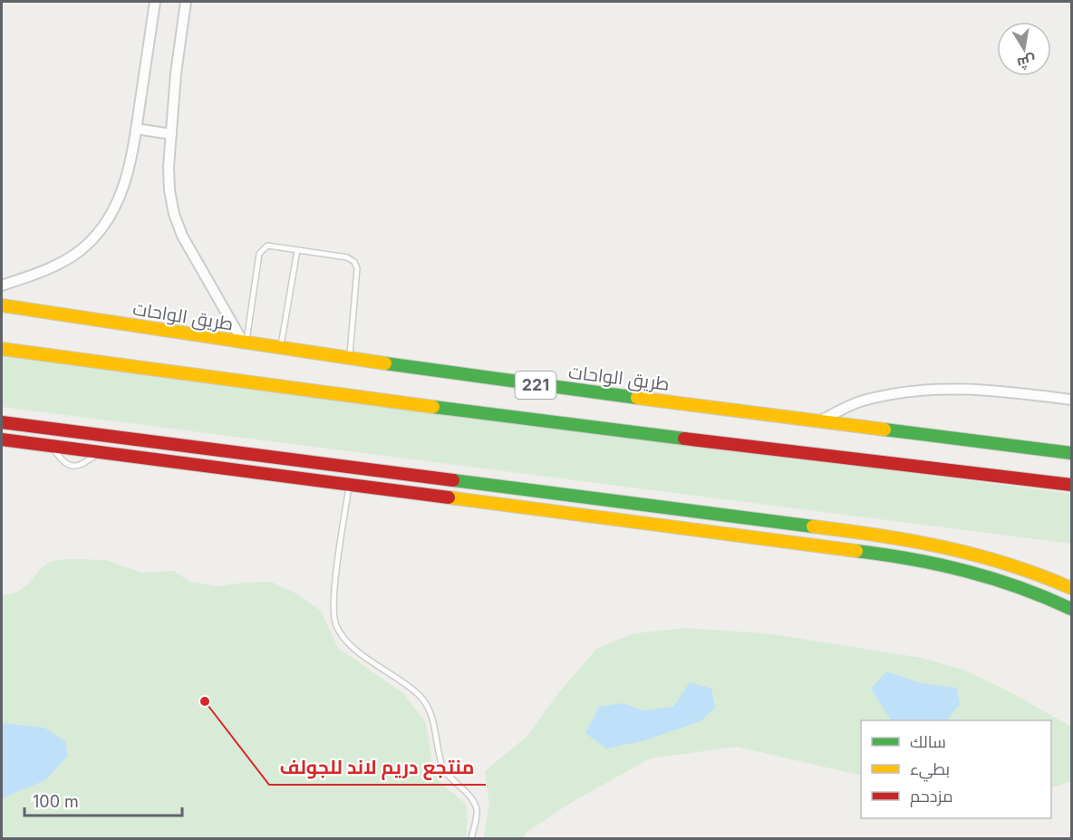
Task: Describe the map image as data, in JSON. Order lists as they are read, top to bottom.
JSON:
{
  "streets": {
    "main road": ["طريق الواحات", "221"]
  },
  "places": ["منتجع دريم لاند للجولف"],
  "legend": ["سالك", "بطيء", "مزدحم"],
  "scale_bar": "100 m",
  "north": "bottom"
}
